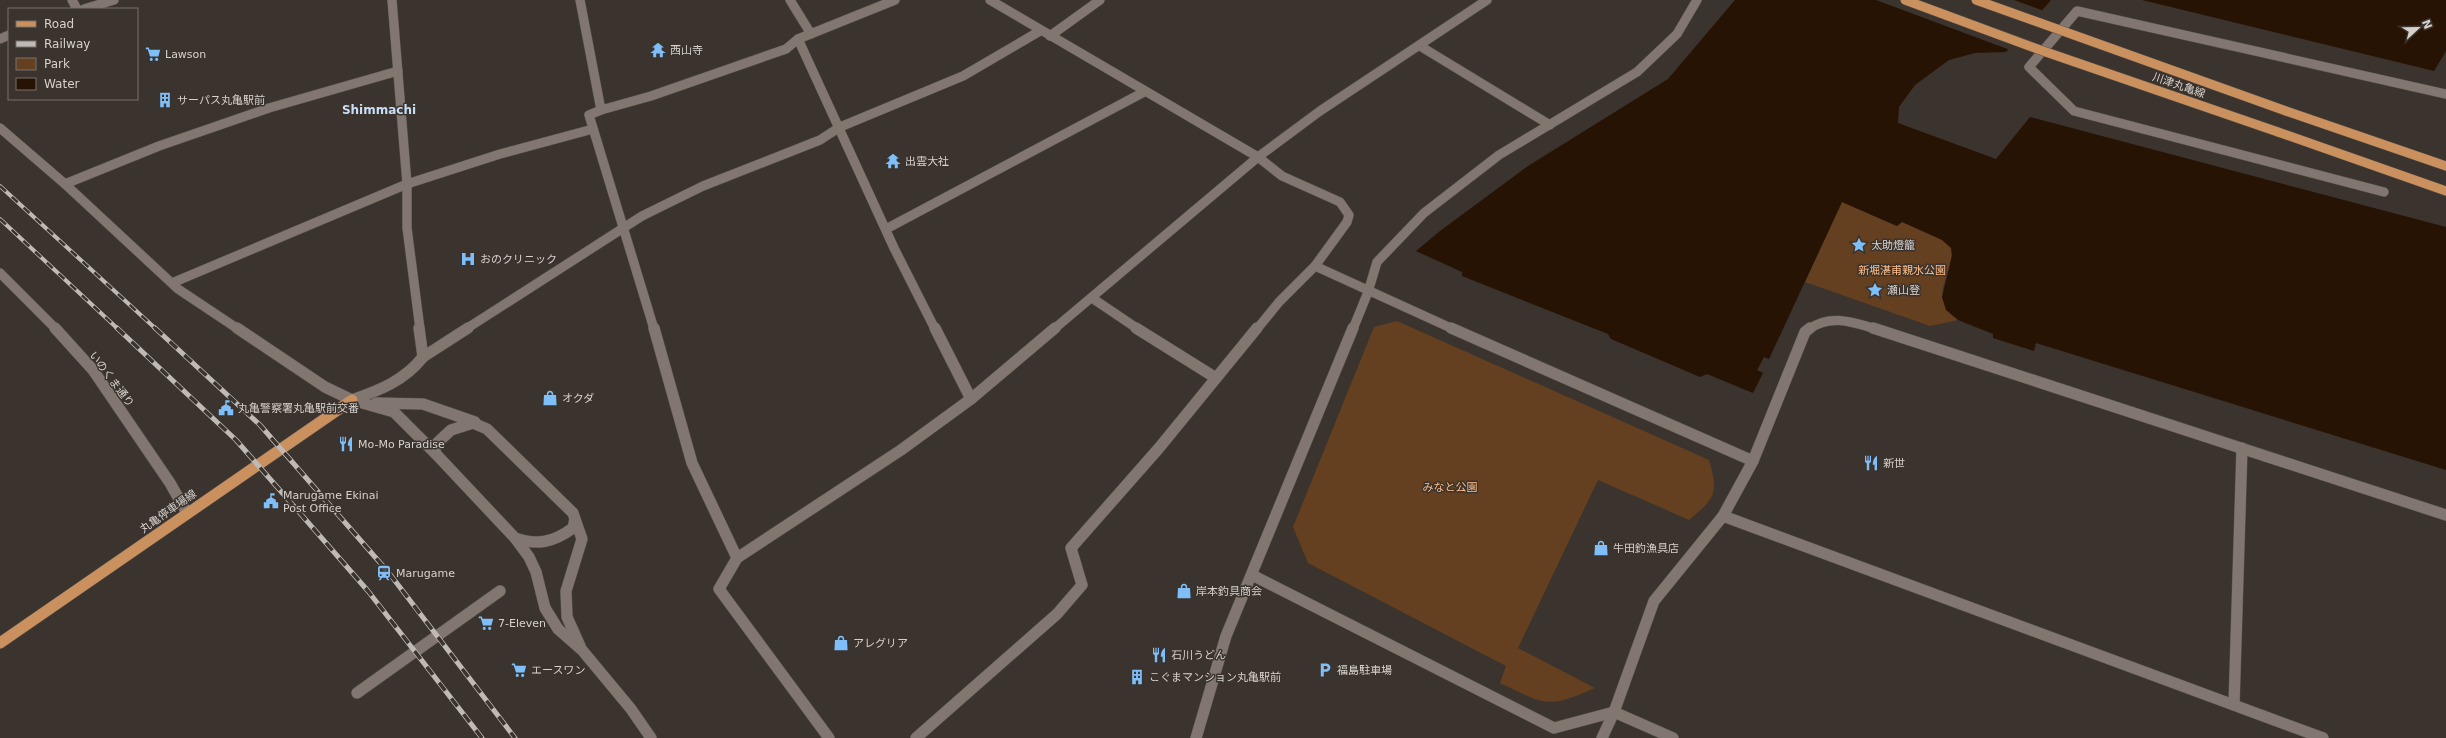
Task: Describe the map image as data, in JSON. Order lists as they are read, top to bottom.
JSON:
{
  "streets": {
    "main road": ["川津丸亀線", "丸亀停車場線"],
    "street": ["いのくま通り"]
  },
  "crossings": [
    ["いのくま通り", "丸亀停車場線"]
  ],
  "districts": ["Shimmachi"],
  "parks": ["新堀湛甫親水公園", "みなと公園"],
  "places": {
    "temple": ["西山寺", "出雲大社"],
    "supermarket": ["Lawson", "7-Eleven", "エースワン"],
    "building": ["サーパス丸亀駅前", "こぐまマンション丸亀駅前"],
    "place": ["太助燈籠", "瀬山登"],
    "hospital": ["おのクリニック"],
    "shop": [
      "オクダ",
      "牛田釣漁具店",
      "岸本釣具商会",
      "アレグリア"
    ],
    "public building": ["丸亀警察署丸亀駅前交番", "Marugame Ekinai Post Office"],
    "restaurant": ["Mo-Mo Paradise", "新世", "石川うどん"],
    "station": ["Marugame"],
    "parking": ["福島駐車場"]
  },
  "legend": [
    "Road",
    "Railway",
    "Park",
    "Water"
  ],
  "north": "right"
}
